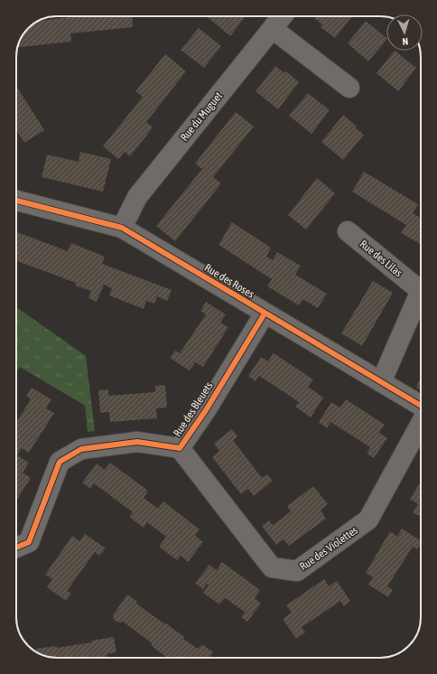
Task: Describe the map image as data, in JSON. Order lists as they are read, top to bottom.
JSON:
{
  "streets": {
    "street": [
      "Rue du Muguet",
      "Rue des Lilas",
      "Rue des Roses",
      "Rue des Bleuets",
      "Rue des Violettes"
    ]
  },
  "crossings": [
    ["Rue du Muguet", "Rue des Roses"],
    ["Rue des Lilas", "Rue des Roses"],
    ["Rue des Roses", "Rue des Bleuets"],
    ["Rue des Bleuets", "Rue des Violettes"]
  ],
  "north": "bottom"
}
